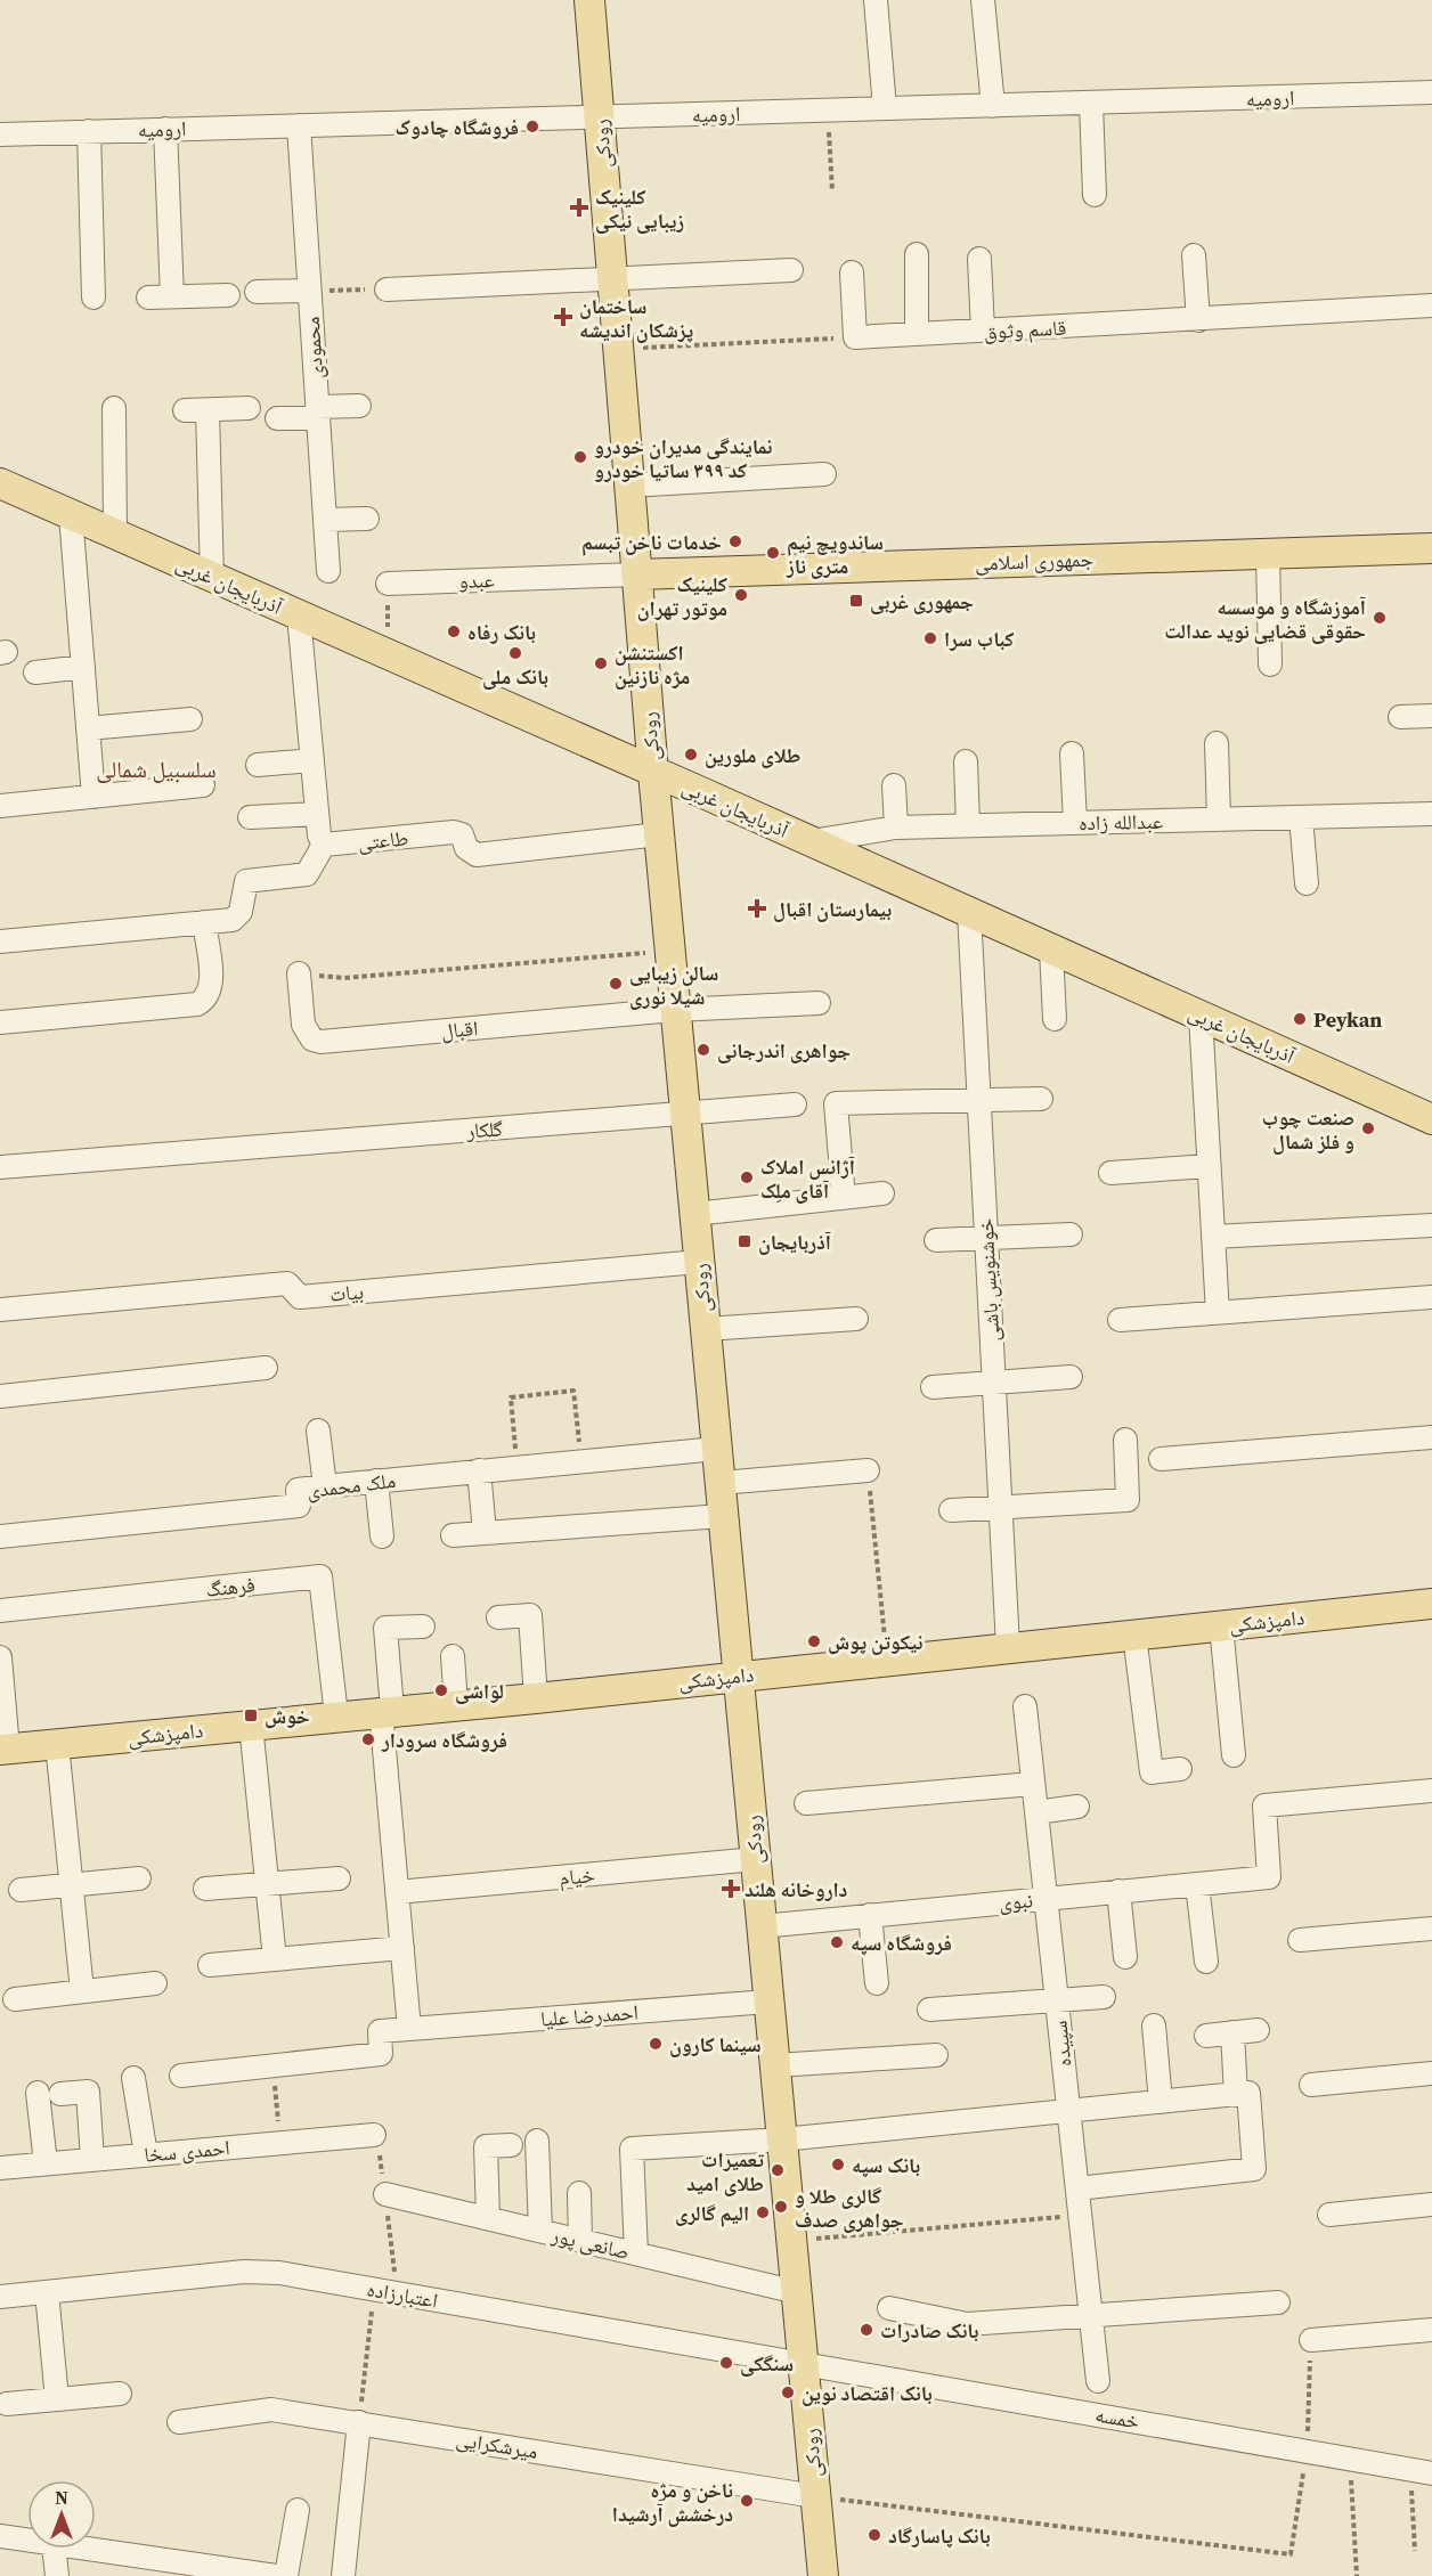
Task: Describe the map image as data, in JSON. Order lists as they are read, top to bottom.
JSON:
{
  "streets": {
    "main road": [
      "رودکی",
      "جمهوری اسلامی",
      "آذربایجان غربی",
      "دامپزشکی"
    ],
    "street": [
      "ارومیه",
      "قاسم وثوق",
      "محمودی",
      "عبدو",
      "عبدالله زاده",
      "طاعتی",
      "اقبال",
      "گلکار",
      "خوشنویس باشی",
      "بیات",
      "ملک محمدی",
      "فرهنگ",
      "خیام",
      "نبوی",
      "احمدرضا علیا",
      "سپیده",
      "احمدی سخا",
      "صانعی پور",
      "اعتبارزاده",
      "خمسه",
      "میرشکرایی"
    ]
  },
  "crossings": [
    ["ارومیه", "رودکی"],
    ["ارومیه", "محمودی"],
    ["رودکی", "جمهوری اسلامی"],
    ["رودکی", "عبدو"],
    ["رودکی", "آذربایجان غربی"],
    ["رودکی", "طاعتی"],
    ["رودکی", "اقبال"],
    ["رودکی", "گلکار"],
    ["رودکی", "بیات"],
    ["رودکی", "ملک محمدی"],
    ["رودکی", "دامپزشکی"],
    ["رودکی", "خیام"],
    ["رودکی", "نبوی"],
    ["رودکی", "احمدرضا علیا"],
    ["رودکی", "صانعی پور"],
    ["رودکی", "اعتبارزاده"],
    ["رودکی", "خمسه"],
    ["رودکی", "میرشکرایی"],
    ["جمهوری اسلامی", "عبدو"],
    ["آذربایجان غربی", "عبدالله زاده"],
    ["آذربایجان غربی", "خوشنویس باشی"],
    ["خوشنویس باشی", "دامپزشکی"],
    ["فرهنگ", "دامپزشکی"],
    ["نبوی", "سپیده"],
    ["اعتبارزاده", "خمسه"]
  ],
  "districts": ["سلسبیل شمالی"],
  "places": {
    "other": [
      "فروشگاه چادوک",
      "نمایندگی مدیران خودرو کد ۳۹۹ ساتیا خودرو",
      "خدمات ناخن تبسم",
      "ساندویچ نیم متری ناز",
      "کلینیک موتور تهران",
      "آموزشگاه و موسسه حقوقی قضایی نوید عدالت",
      "بانک رفاه",
      "کباب سرا",
      "بانک ملی",
      "اکستنشن مژه نازنین",
      "طلای ملورین",
      "سالن زیبایی شیلا نوری",
      "Peykan",
      "جواهری اندرجانی",
      "صنعت چوب و فلز شمال",
      "آژانس املاک آقای ملِک",
      "نیکوتن پوش",
      "لواشی",
      "فروشگاه سرودار",
      "فروشگاه سپه",
      "سینما کارون",
      "بانک سپه",
      "تعمیرات طلای امید",
      "گالری طلا و جواهری صدف",
      "الیم گالری",
      "بانک صادرات",
      "سنگکی",
      "بانک اقتصاد نوین",
      "ناخن و مژه درخشش آرشیدا",
      "بانک پاسارگاد"
    ],
    "health": [
      "کلینیک زیبایی نیکی",
      "ساختمان پزشکان اندیشه",
      "بیمارستان اقبال",
      "داروخانه هلند"
    ],
    "transit": ["جمهوری غربی", "آذربایجان", "خوش"]
  },
  "north": "top"
}
